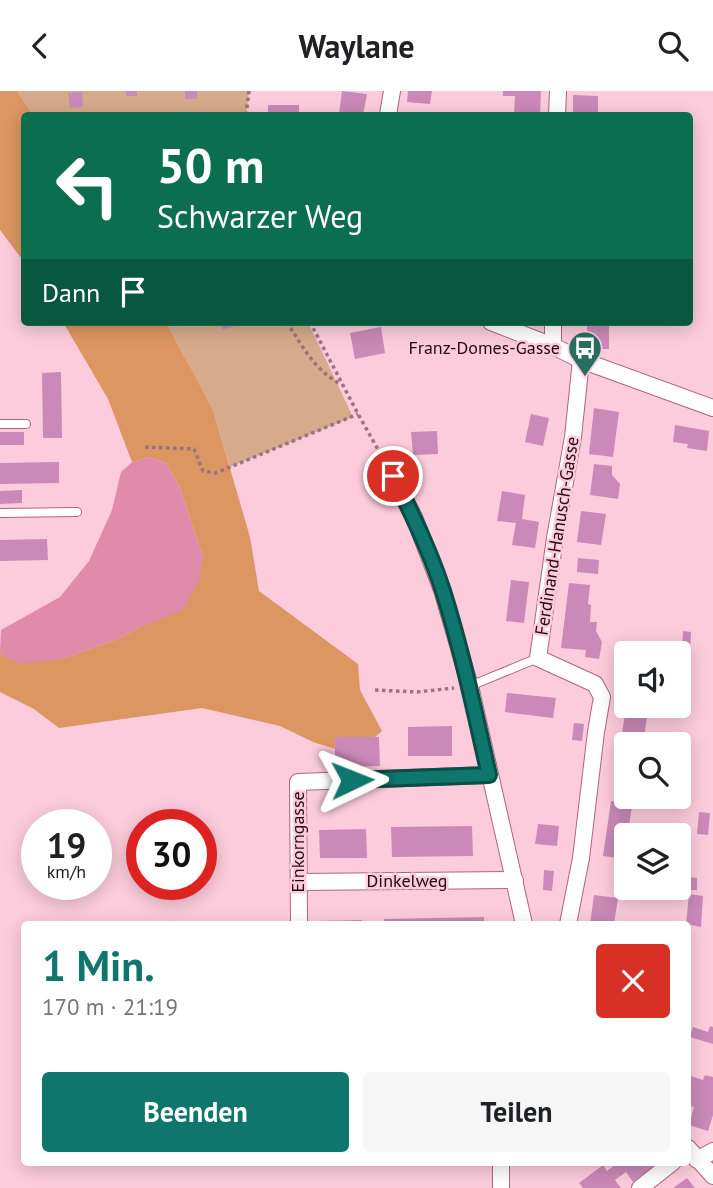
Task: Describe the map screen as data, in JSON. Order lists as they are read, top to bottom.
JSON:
{
  "streets": {
    "street": ["Ferdinand-Hanusch-Gasse", "Einkorngasse", "Dinkelweg"]
  },
  "crossings": [
    ["Einkorngasse", "Dinkelweg"]
  ],
  "places": {
    "bus stop": ["Franz-Domes-Gasse"]
  },
  "page": {
    "header": "Waylane",
    "turn": ["50 m", "Schwarzer Weg"],
    "then": "Dann",
    "speed": "19 km/h",
    "limit": "30",
    "heading": ["1 Min.", "170 m · 21:19"],
    "buttons": ["Beenden", "Teilen"]
  }
}
